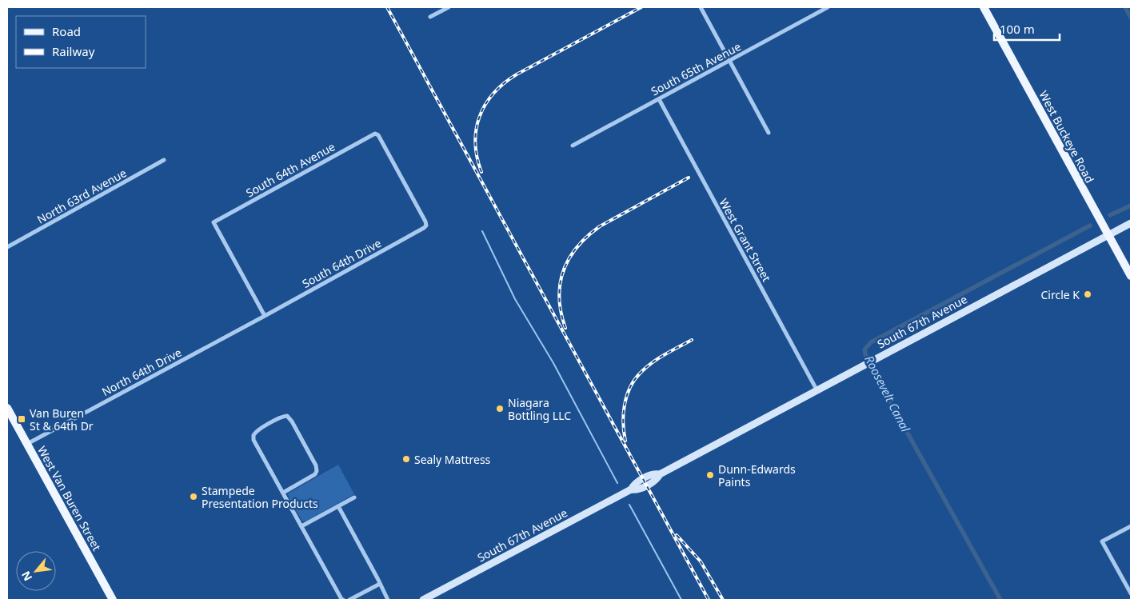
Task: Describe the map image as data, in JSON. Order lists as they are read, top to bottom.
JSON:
{
  "streets": {
    "main road": ["West Buckeye Road", "South 67th Avenue", "West Van Buren Street"],
    "street": [
      "South 65th Avenue",
      "South 64th Avenue",
      "North 63rd Avenue",
      "West Grant Street",
      "South 64th Drive",
      "North 64th Drive"
    ]
  },
  "crossings": [
    ["South 65th Avenue", "West Grant Street"],
    ["West Buckeye Road", "South 67th Avenue"],
    ["South 64th Avenue", "South 64th Drive"],
    ["South 64th Avenue", "North 64th Drive"],
    ["West Grant Street", "South 67th Avenue"],
    ["South 64th Drive", "North 64th Drive"],
    ["North 64th Drive", "West Van Buren Street"]
  ],
  "water": ["Roosevelt Canal"],
  "places": {
    "other": [
      "Circle K",
      "Niagara Bottling LLC",
      "Sealy Mattress",
      "Dunn-Edwards Paints",
      "Stampede Presentation Products"
    ],
    "transit": ["Van Buren St & 64th Dr"]
  },
  "legend": ["Road", "Railway"],
  "scale_bar": "100 m",
  "north": "bottom left"
}
